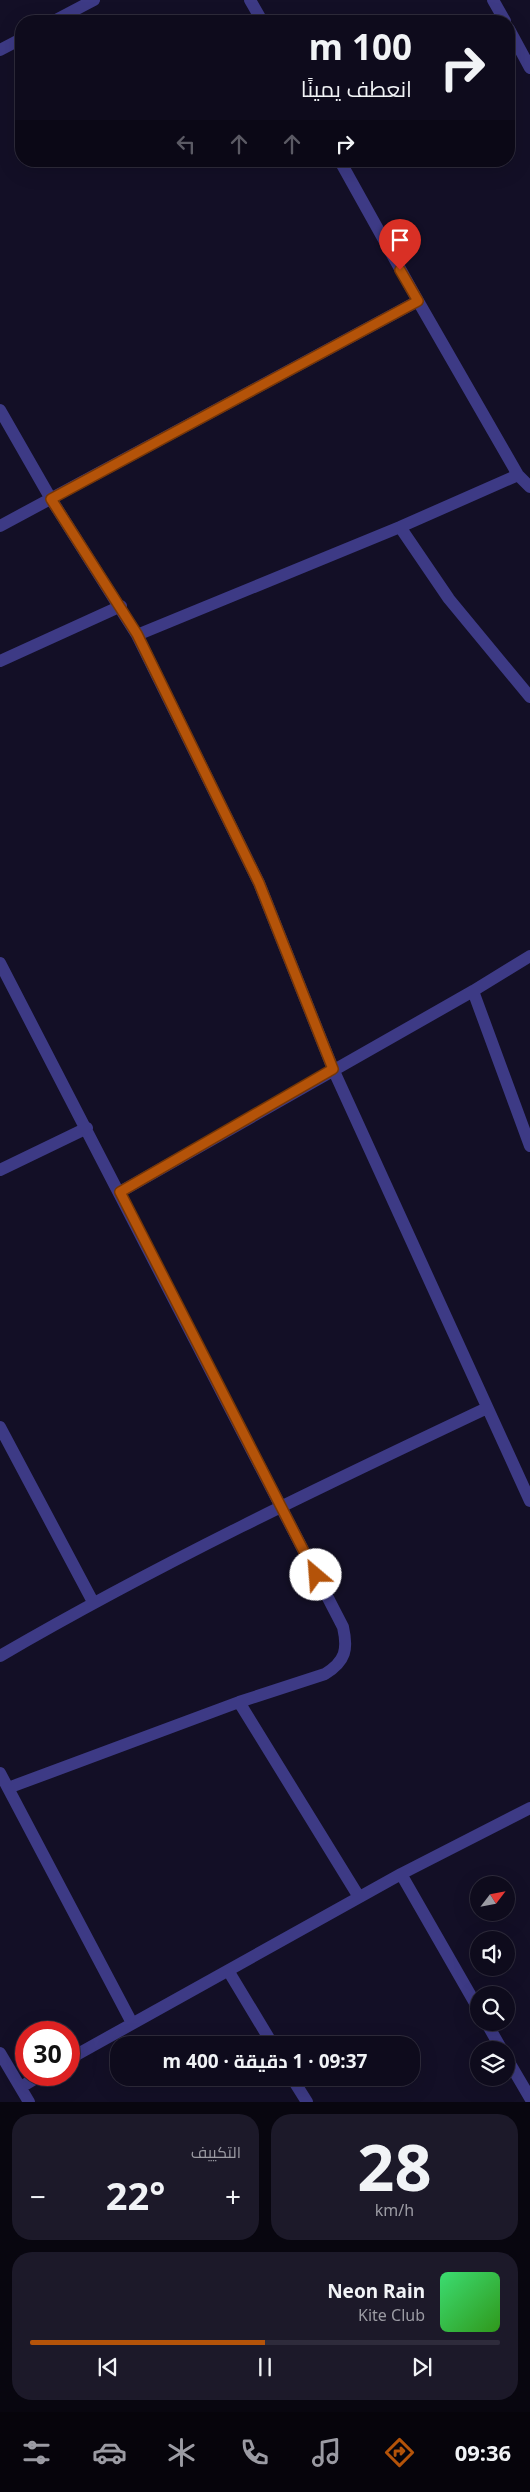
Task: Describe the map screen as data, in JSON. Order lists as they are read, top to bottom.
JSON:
{
  "north": "top right",
  "page": {
    "turn": ["100 m", "انعطف يمينًا"],
    "limit": "30",
    "trip": "09:37 · 1 دقيقة · 400 m",
    "tile": [
      ["28", "km/h"],
      "التكييف"
    ],
    "heat": ["−", "22°", "+"],
    "song": ["Neon Rain", "Kite Club"],
    "tabs": "09:36"
  }
}
